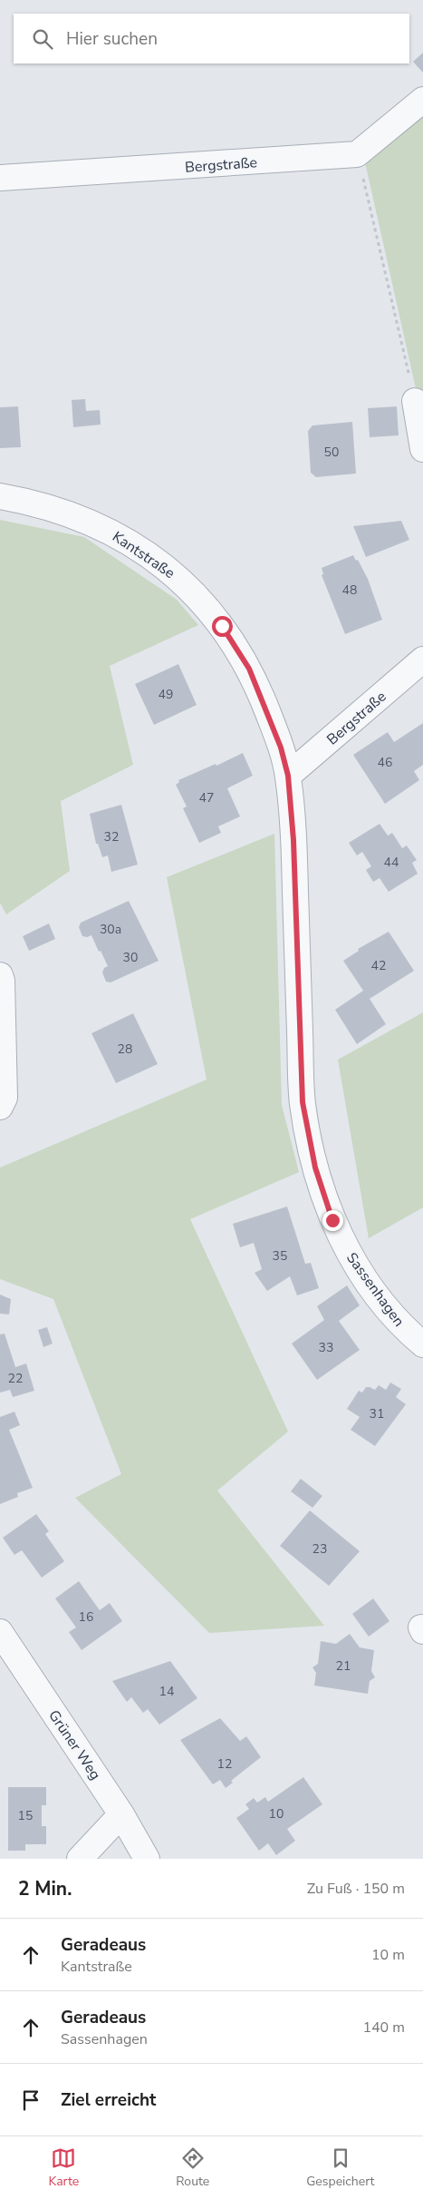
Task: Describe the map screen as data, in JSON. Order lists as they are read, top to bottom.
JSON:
{
  "streets": {
    "street": [
      "Bergstraße",
      "Kantstraße",
      "Sassenhagen",
      "Grüner Weg"
    ]
  },
  "crossings": [
    ["Bergstraße", "Sassenhagen"],
    ["Kantstraße", "Sassenhagen"]
  ],
  "house_numbers": [
    "50",
    "48",
    "49",
    "46",
    "47",
    "32",
    "44",
    "30a",
    "30",
    "42",
    "28",
    "35",
    "33",
    "22",
    "31",
    "23",
    "16",
    "21",
    "14",
    "12",
    "10",
    "15"
  ],
  "page": {
    "search": "Hier suchen",
    "heading": ["2 Min.", "Zu Fuß · 150 m"],
    "list": [
      ["Geradeaus", "Kantstraße", "10 m"],
      ["Geradeaus", "Sassenhagen", "140 m"],
      "Ziel erreicht"
    ],
    "nav": ["Karte", "Route", "Gespeichert"]
  }
}
